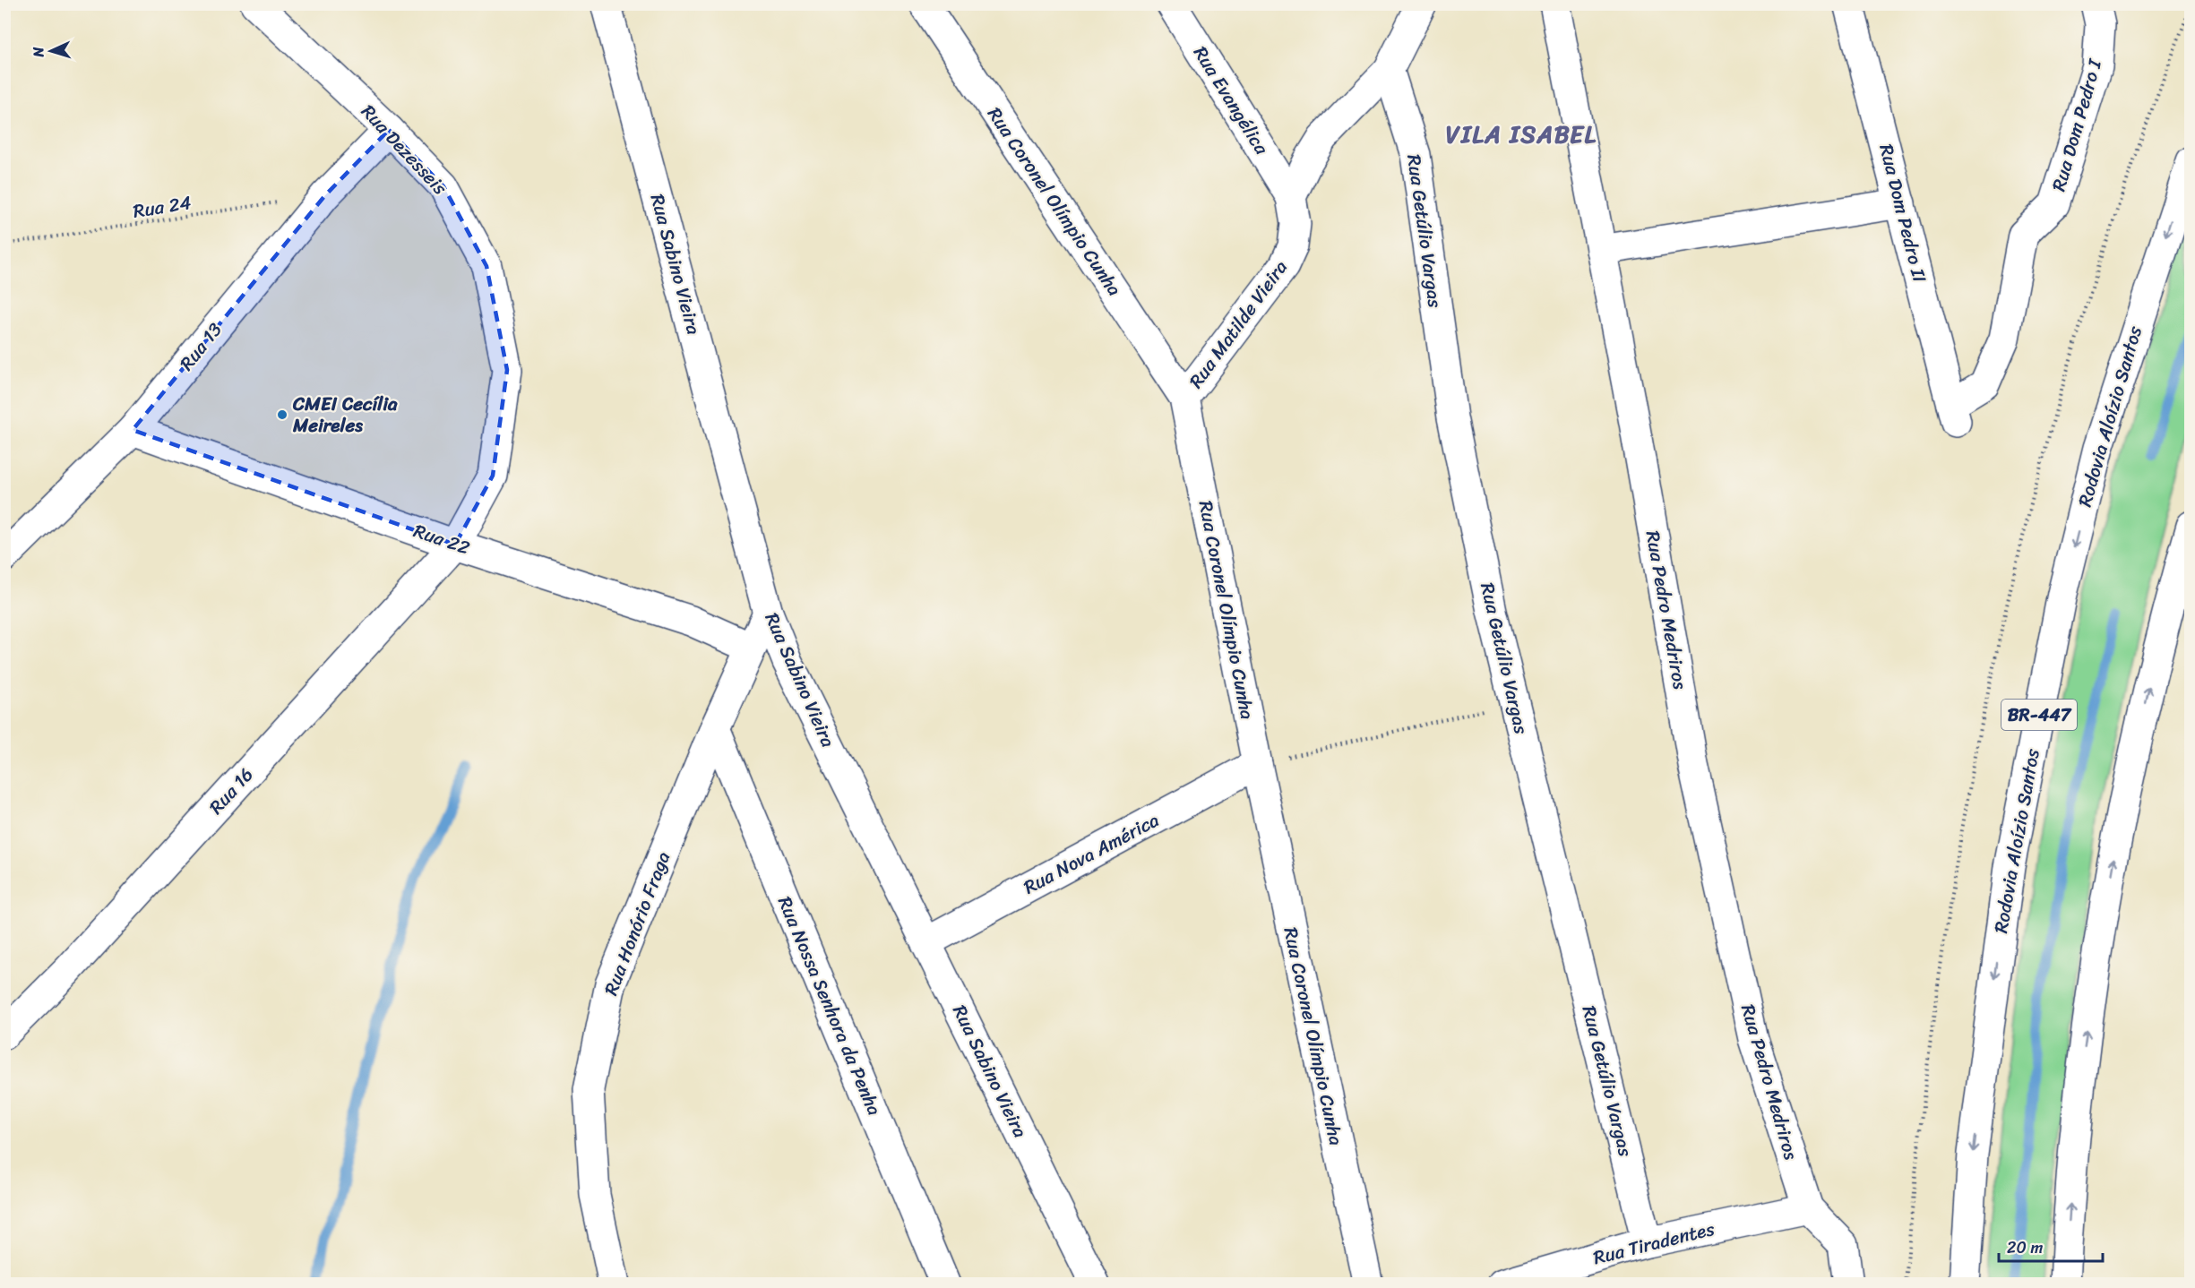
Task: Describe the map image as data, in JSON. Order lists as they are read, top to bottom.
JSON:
{
  "streets": {
    "street": [
      "Rua Evangélica",
      "Rua Dom Pedro I",
      "Rua Dezesseis",
      "Rua Coronel Olímpio Cunha",
      "Rua Dom Pedro II",
      "Rua Getúlio Vargas",
      "Rua Sabino Vieira",
      "Rua Matilde Vieira",
      "Rua 13",
      "Rodovia Aloízio Santos",
      "Rua 22",
      "Rua Pedro Medriros",
      "BR-447",
      "Rua 16",
      "Rua Nova América",
      "Rua Honório Fraga",
      "Rua Nossa Senhora da Penha",
      "Rua Tiradentes"
    ],
    "path": ["Rua 24"]
  },
  "crossings": [
    ["Rua Evangélica", "Rua Matilde Vieira"],
    ["Rua Dom Pedro I", "Rua Dom Pedro II"],
    ["Rua Dezesseis", "Rua 13"],
    ["Rua Dezesseis", "Rua 22"],
    ["Rua Dezesseis", "Rua 16"],
    ["Rua Coronel Olímpio Cunha", "Rua Matilde Vieira"],
    ["Rua Coronel Olímpio Cunha", "Rua Nova América"],
    ["Rua 24", "Rua 13"],
    ["Rua Getúlio Vargas", "Rua Tiradentes"],
    ["Rua Sabino Vieira", "Rua Nova América"],
    ["Rua Sabino Vieira", "Rua Honório Fraga"],
    ["Rua 13", "Rua 22"],
    ["Rua 22", "Rua 16"],
    ["Rua 22", "Rua Honório Fraga"],
    ["Rua Pedro Medriros", "Rua Tiradentes"],
    ["Rua Honório Fraga", "Rua Nossa Senhora da Penha"]
  ],
  "districts": ["VILA ISABEL"],
  "places": ["CMEI Cecília Meireles"],
  "scale_bar": "20 m",
  "north": "left"
}
